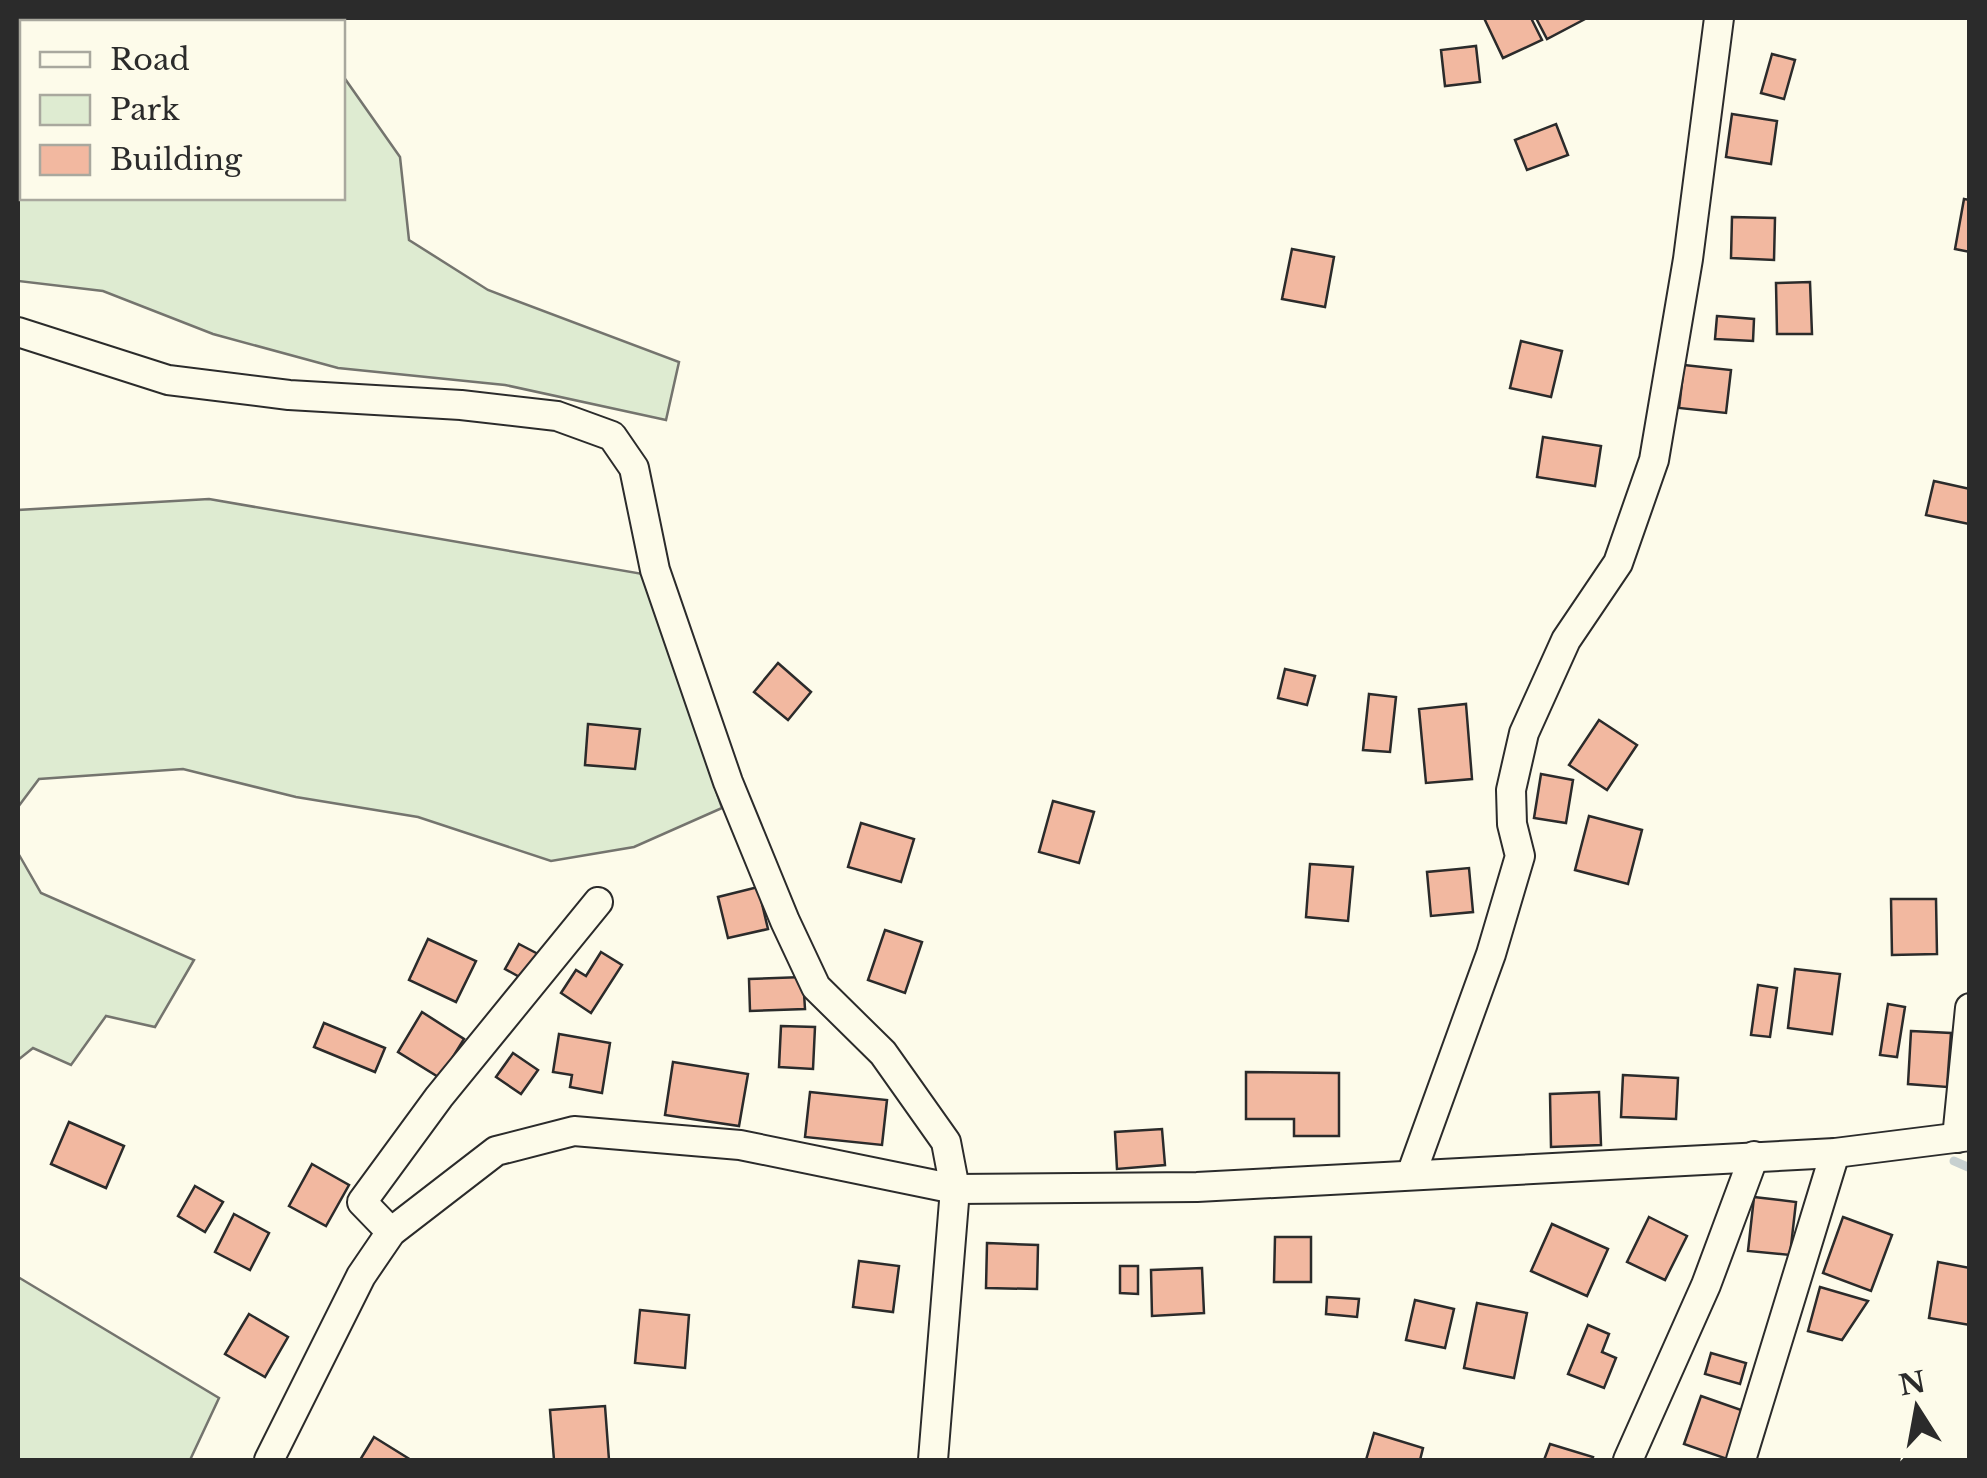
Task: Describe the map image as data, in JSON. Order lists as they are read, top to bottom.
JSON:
{
  "legend": ["Road", "Park", "Building"],
  "north": "top"
}
